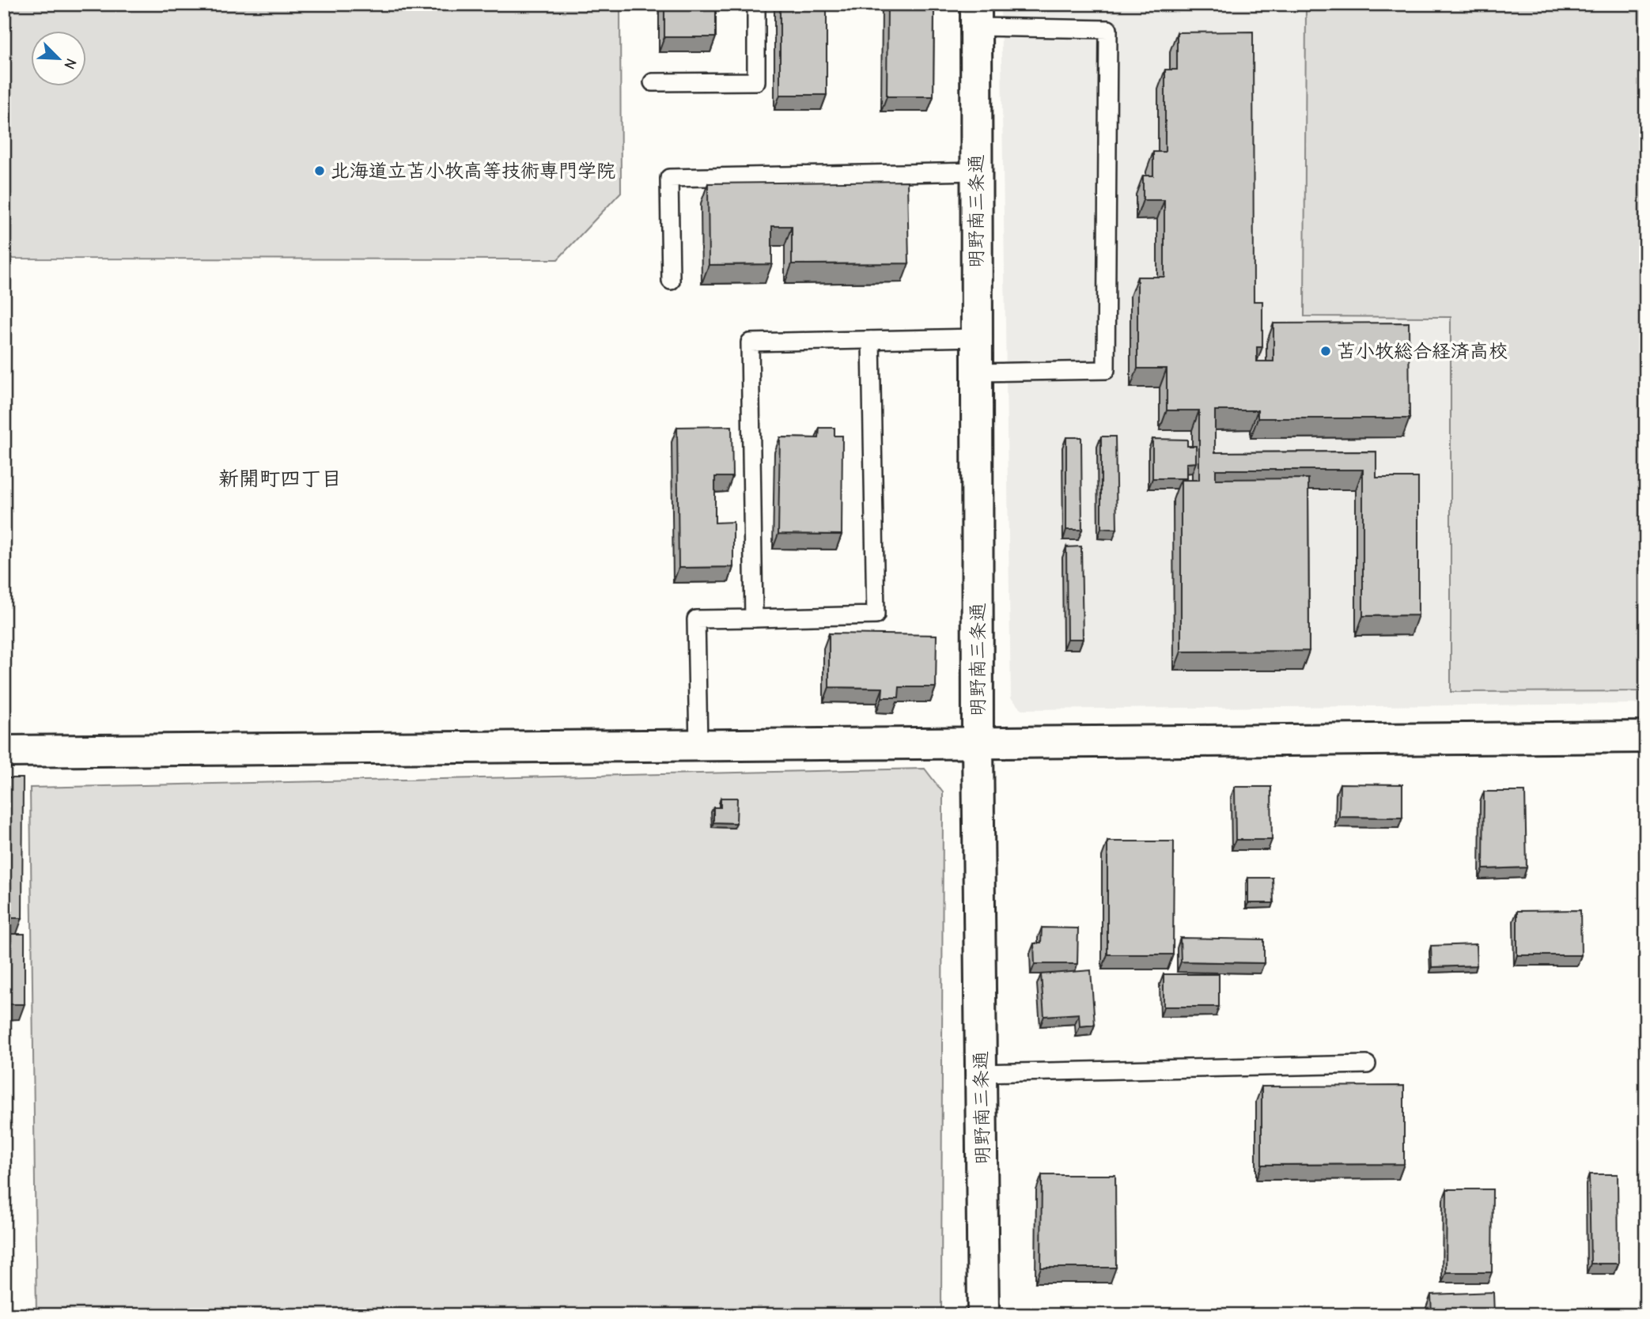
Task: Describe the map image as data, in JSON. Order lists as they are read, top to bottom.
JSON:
{
  "streets": {
    "street": ["明野南三条通"]
  },
  "districts": ["新開町四丁目"],
  "places": ["北海道立苫小牧高等技術専門学院", "苫小牧総合経済高校"],
  "north": "bottom right"
}
